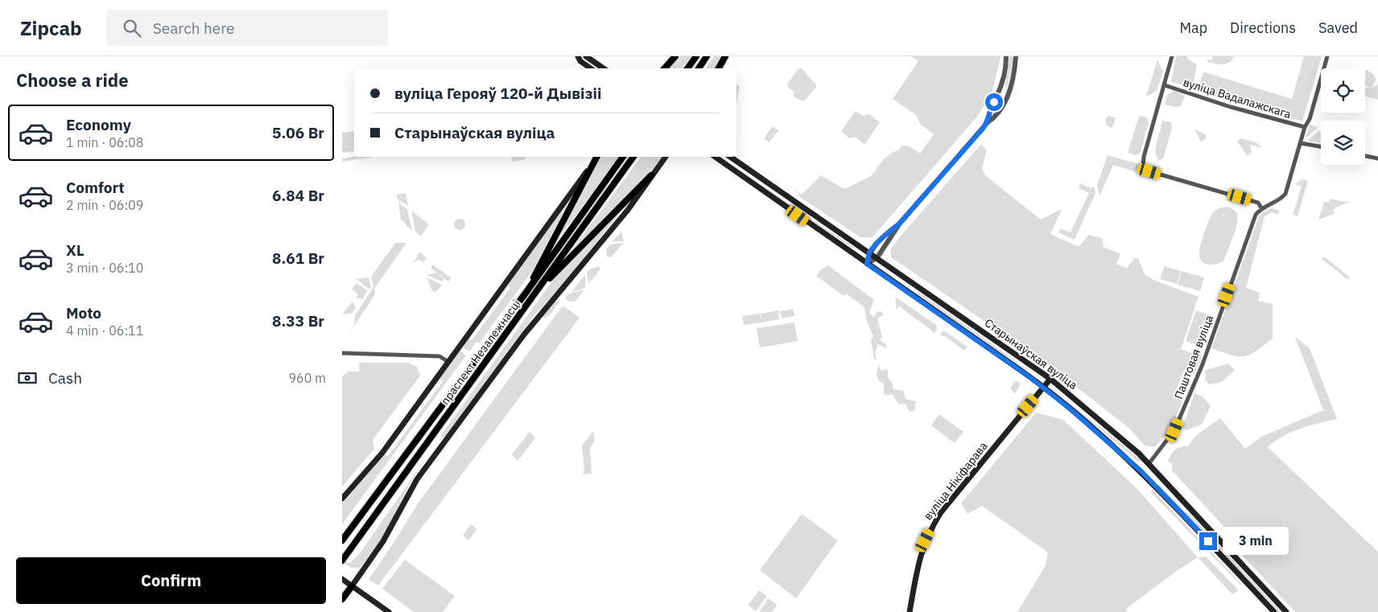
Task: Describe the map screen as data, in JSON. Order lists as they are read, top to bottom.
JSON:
{
  "streets": {
    "highway": ["праспект Незалежнасці"],
    "main road": ["Старынаўская вуліца", "вуліца Нікіфарава"],
    "street": ["вуліца Вадалажскага", "Паштовая вуліца"]
  },
  "crossings": [
    ["вуліца Вадалажскага", "Паштовая вуліца"],
    ["Старынаўская вуліца", "Паштовая вуліца"],
    ["Старынаўская вуліца", "вуліца Нікіфарава"]
  ],
  "page": {
    "header": "Zipcab",
    "search": "Search here",
    "nav": ["Map", "Directions", "Saved"],
    "heading": "Choose a ride",
    "banner": ["вуліца Герояў 120-й Дывізіі", "Старынаўская вуліца"],
    "list": [
      {
        "name": "Economy",
        "note": "1 min · 06:08",
        "value": "5.06 Br"
      },
      {
        "name": "Comfort",
        "note": "2 min · 06:09",
        "value": "6.84 Br"
      },
      {
        "name": "XL",
        "note": "3 min · 06:10",
        "value": "8.61 Br"
      },
      {
        "name": "Moto",
        "note": "4 min · 06:11",
        "value": "8.33 Br"
      }
    ],
    "pay": ["Cash", "960 m"],
    "bubble": "3 min",
    "buttons": "Confirm"
  }
}
